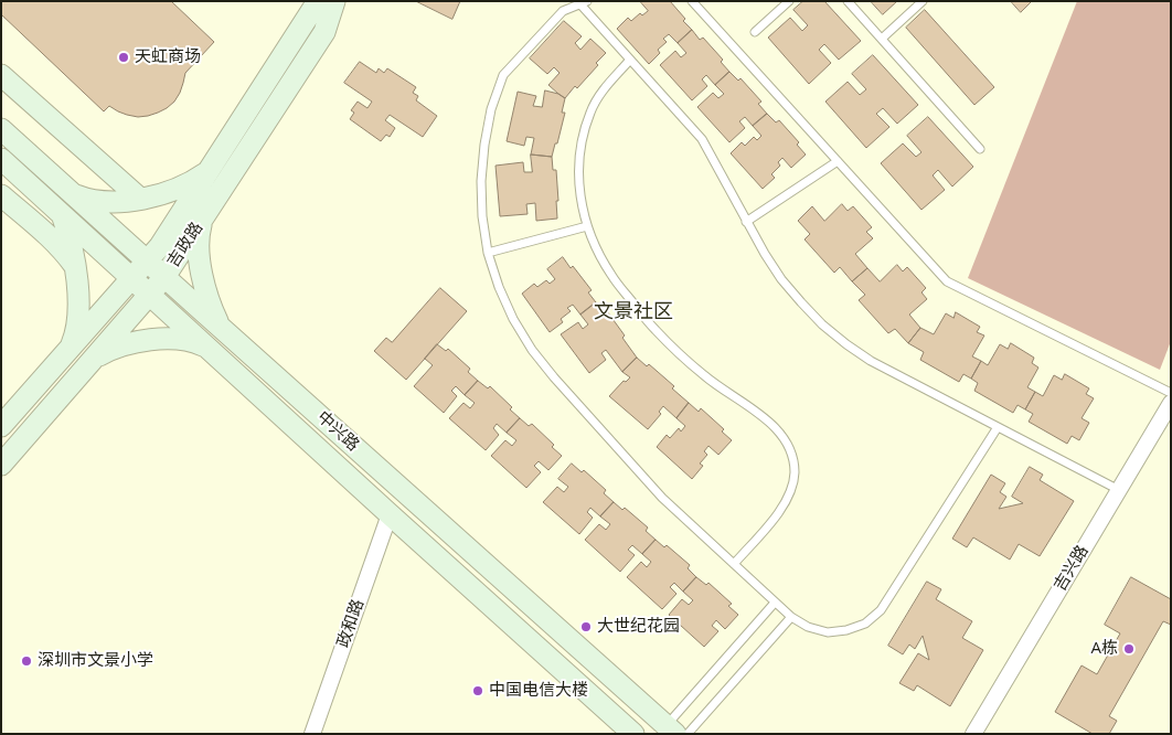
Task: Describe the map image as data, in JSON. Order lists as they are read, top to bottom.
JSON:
{
  "streets": {
    "main road": ["吉政路", "中兴路"],
    "street": ["吉兴路", "政和路"]
  },
  "crossings": [
    ["吉政路", "中兴路"],
    ["中兴路", "政和路"]
  ],
  "districts": ["文景社区"],
  "places": [
    "天虹商场",
    "大世纪花园",
    "A栋",
    "深圳市文景小学",
    "中国电信大楼"
  ]
}
